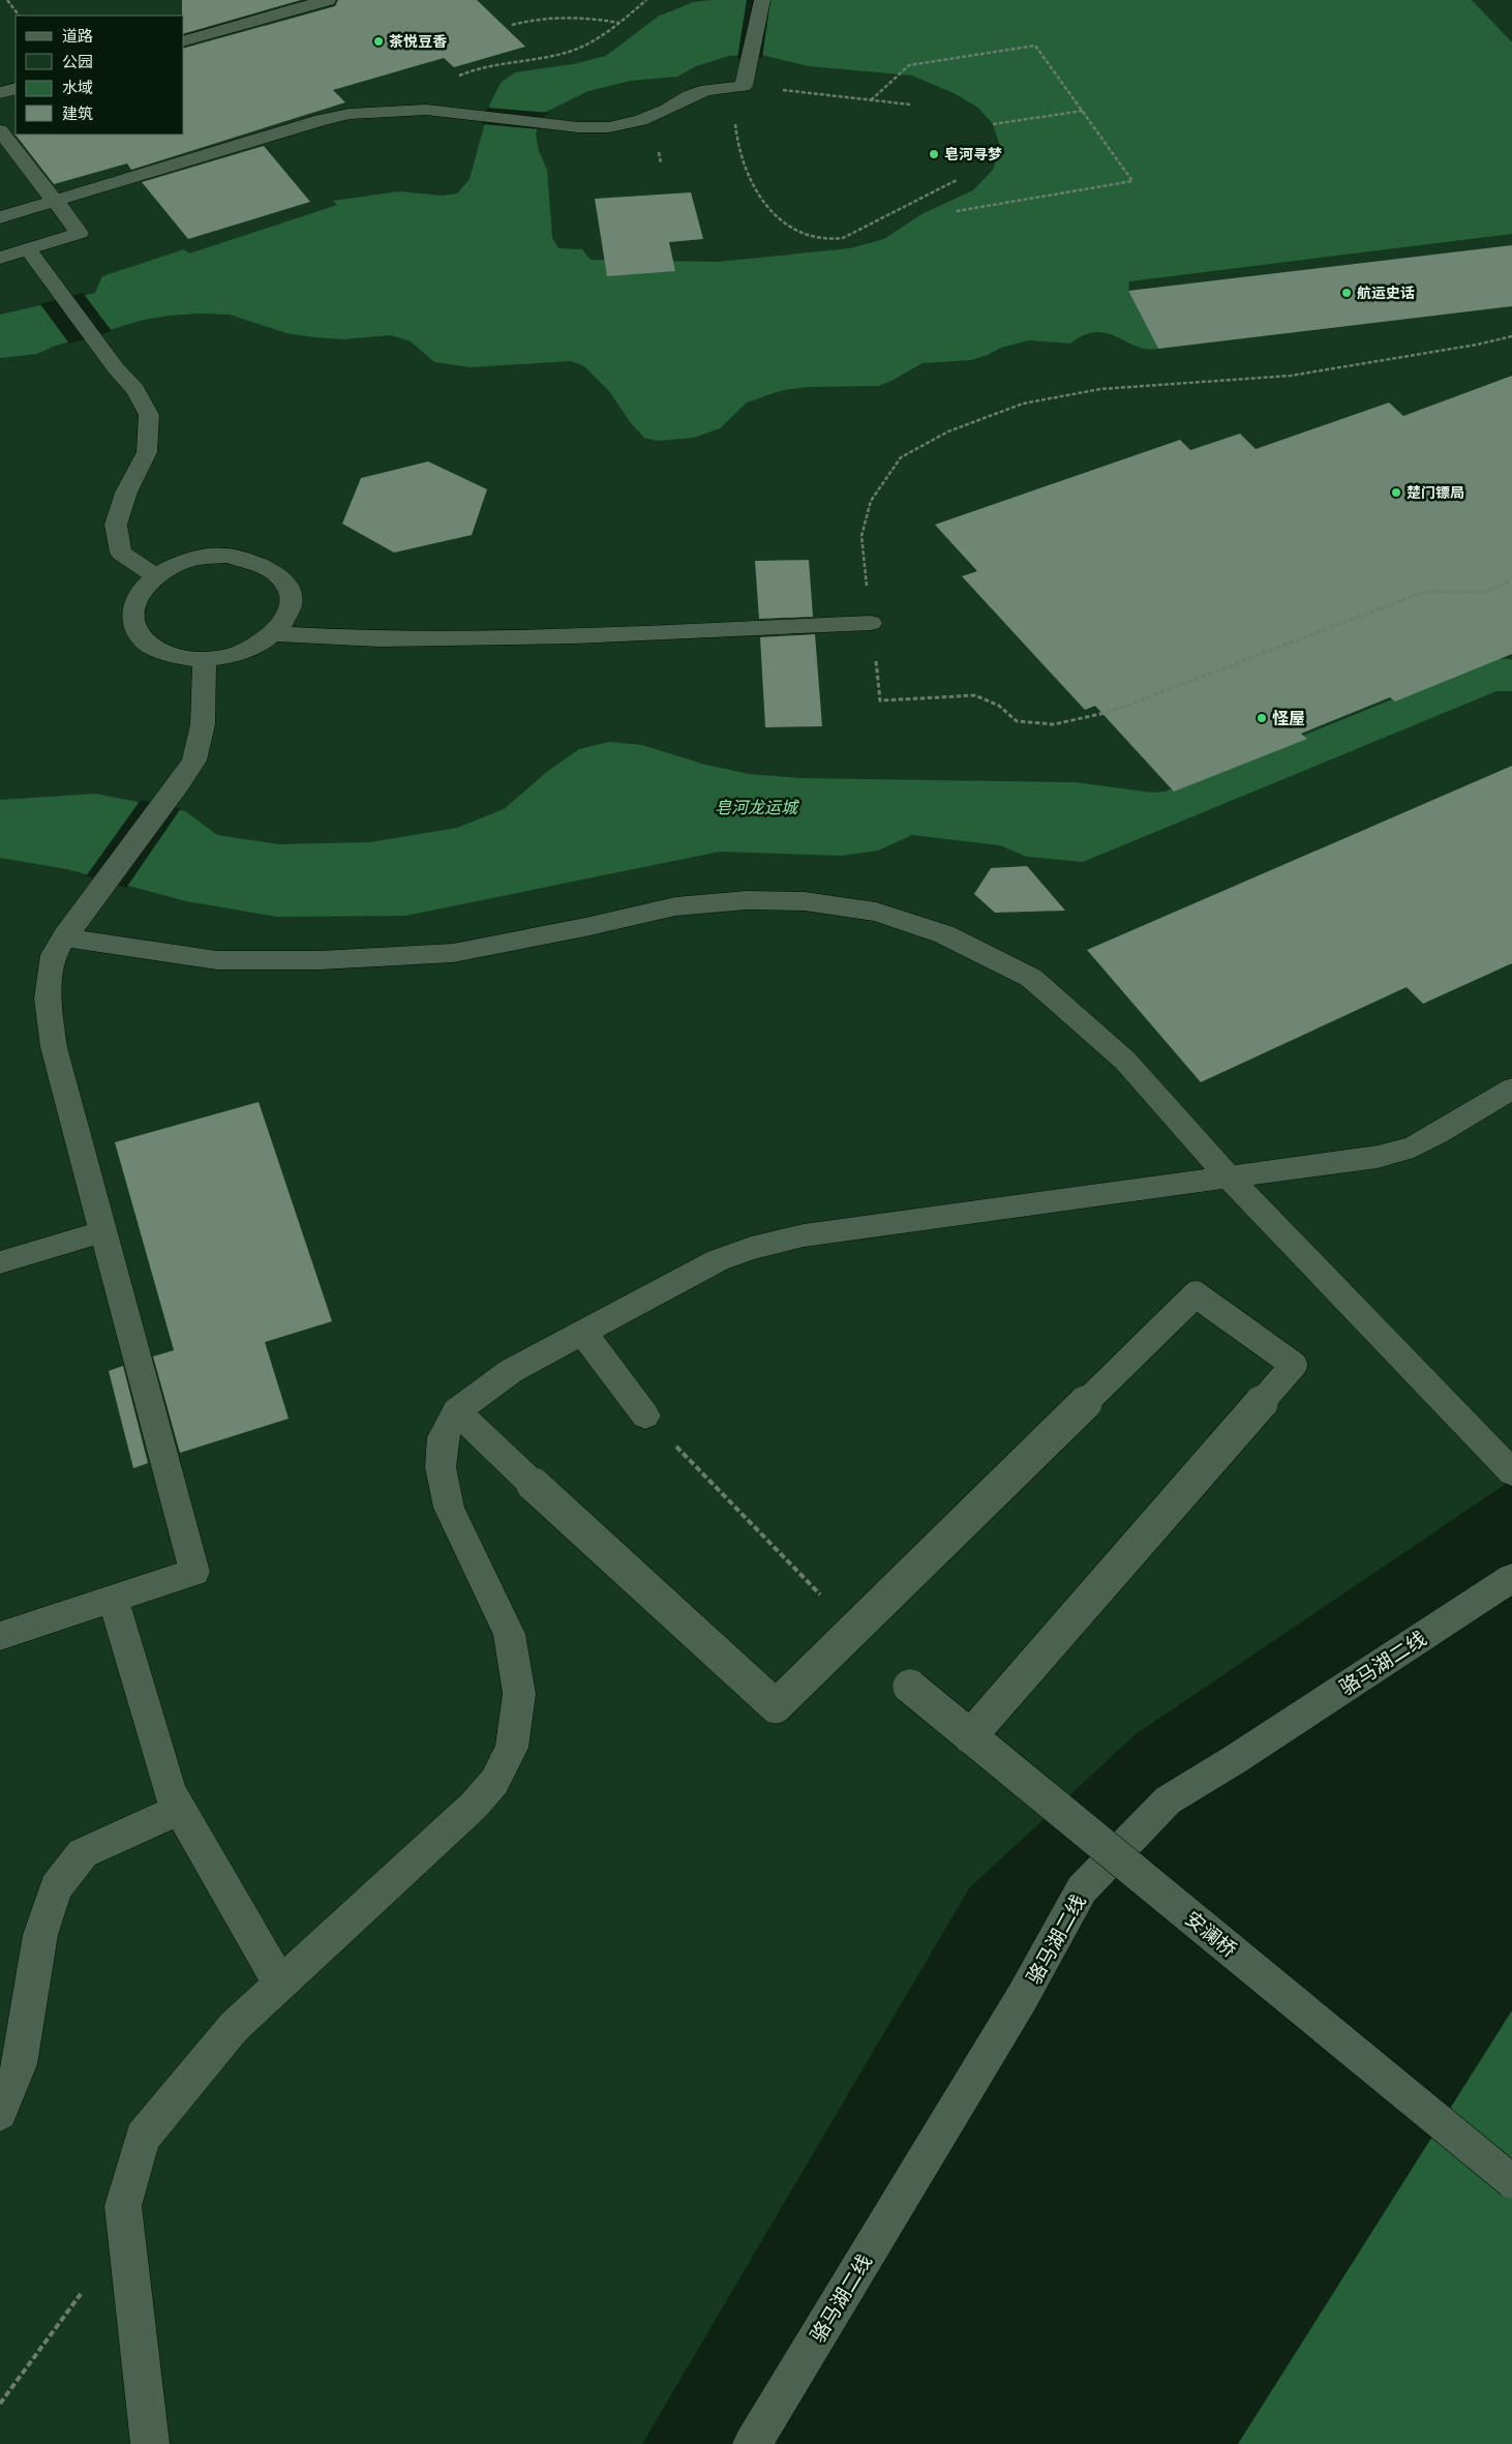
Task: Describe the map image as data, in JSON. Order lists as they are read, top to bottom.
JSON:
{
  "streets": {
    "street": ["骆马湖二线", "安澜桥"]
  },
  "parks": ["皂河龙运城"],
  "places": [
    "茶悦豆香",
    "皂河寻梦",
    "航运史话",
    "楚门镖局",
    "怪屋"
  ],
  "legend": [
    "道路",
    "公园",
    "水域",
    "建筑"
  ]
}
